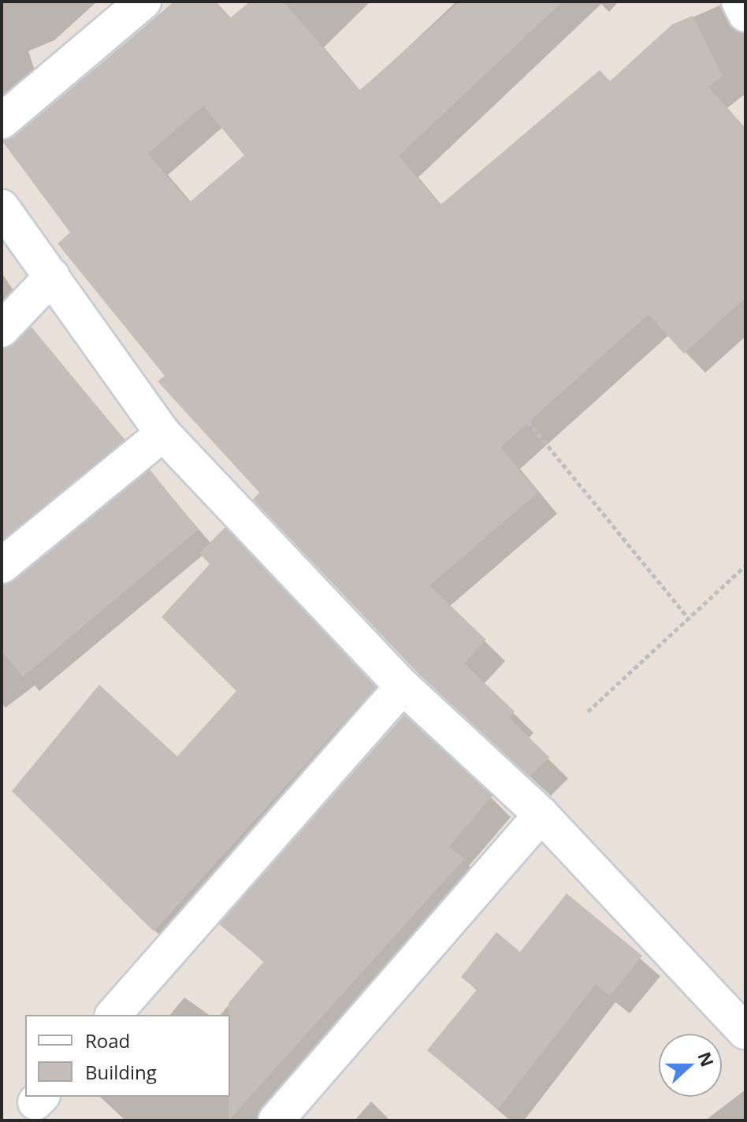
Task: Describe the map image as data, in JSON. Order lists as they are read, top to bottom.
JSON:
{
  "legend": ["Road", "Building"],
  "north": "right"
}
